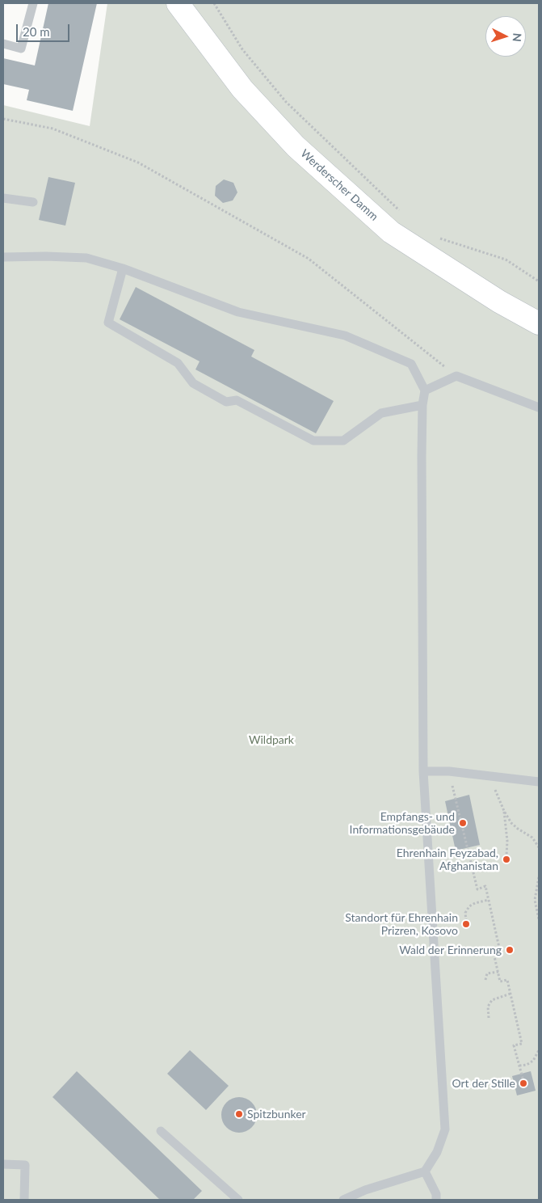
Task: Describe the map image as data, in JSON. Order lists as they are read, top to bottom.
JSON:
{
  "streets": {
    "street": ["Werderscher Damm"]
  },
  "parks": ["Wildpark"],
  "places": [
    "Empfangs- und Informationsgebäude",
    "Ehrenhain Feyzabad, Afghanistan",
    "Standort für Ehrenhain Prizren, Kosovo",
    "Wald der Erinnerung",
    "Ort der Stille",
    "Spitzbunker"
  ],
  "scale_bar": "20 m",
  "north": "right"
}
